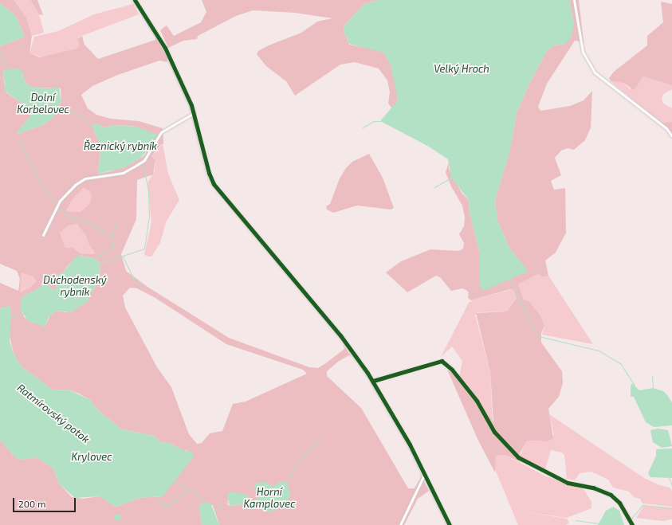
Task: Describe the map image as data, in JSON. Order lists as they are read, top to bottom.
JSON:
{
  "water": [
    "Velký Hroch",
    "Dolní Korbelovec",
    "Řeznický rybník",
    "Důchodenský rybník",
    "Ratmírovský potok",
    "Krylovec",
    "Horní Kamplovec"
  ],
  "scale_bar": "200 m"
}
